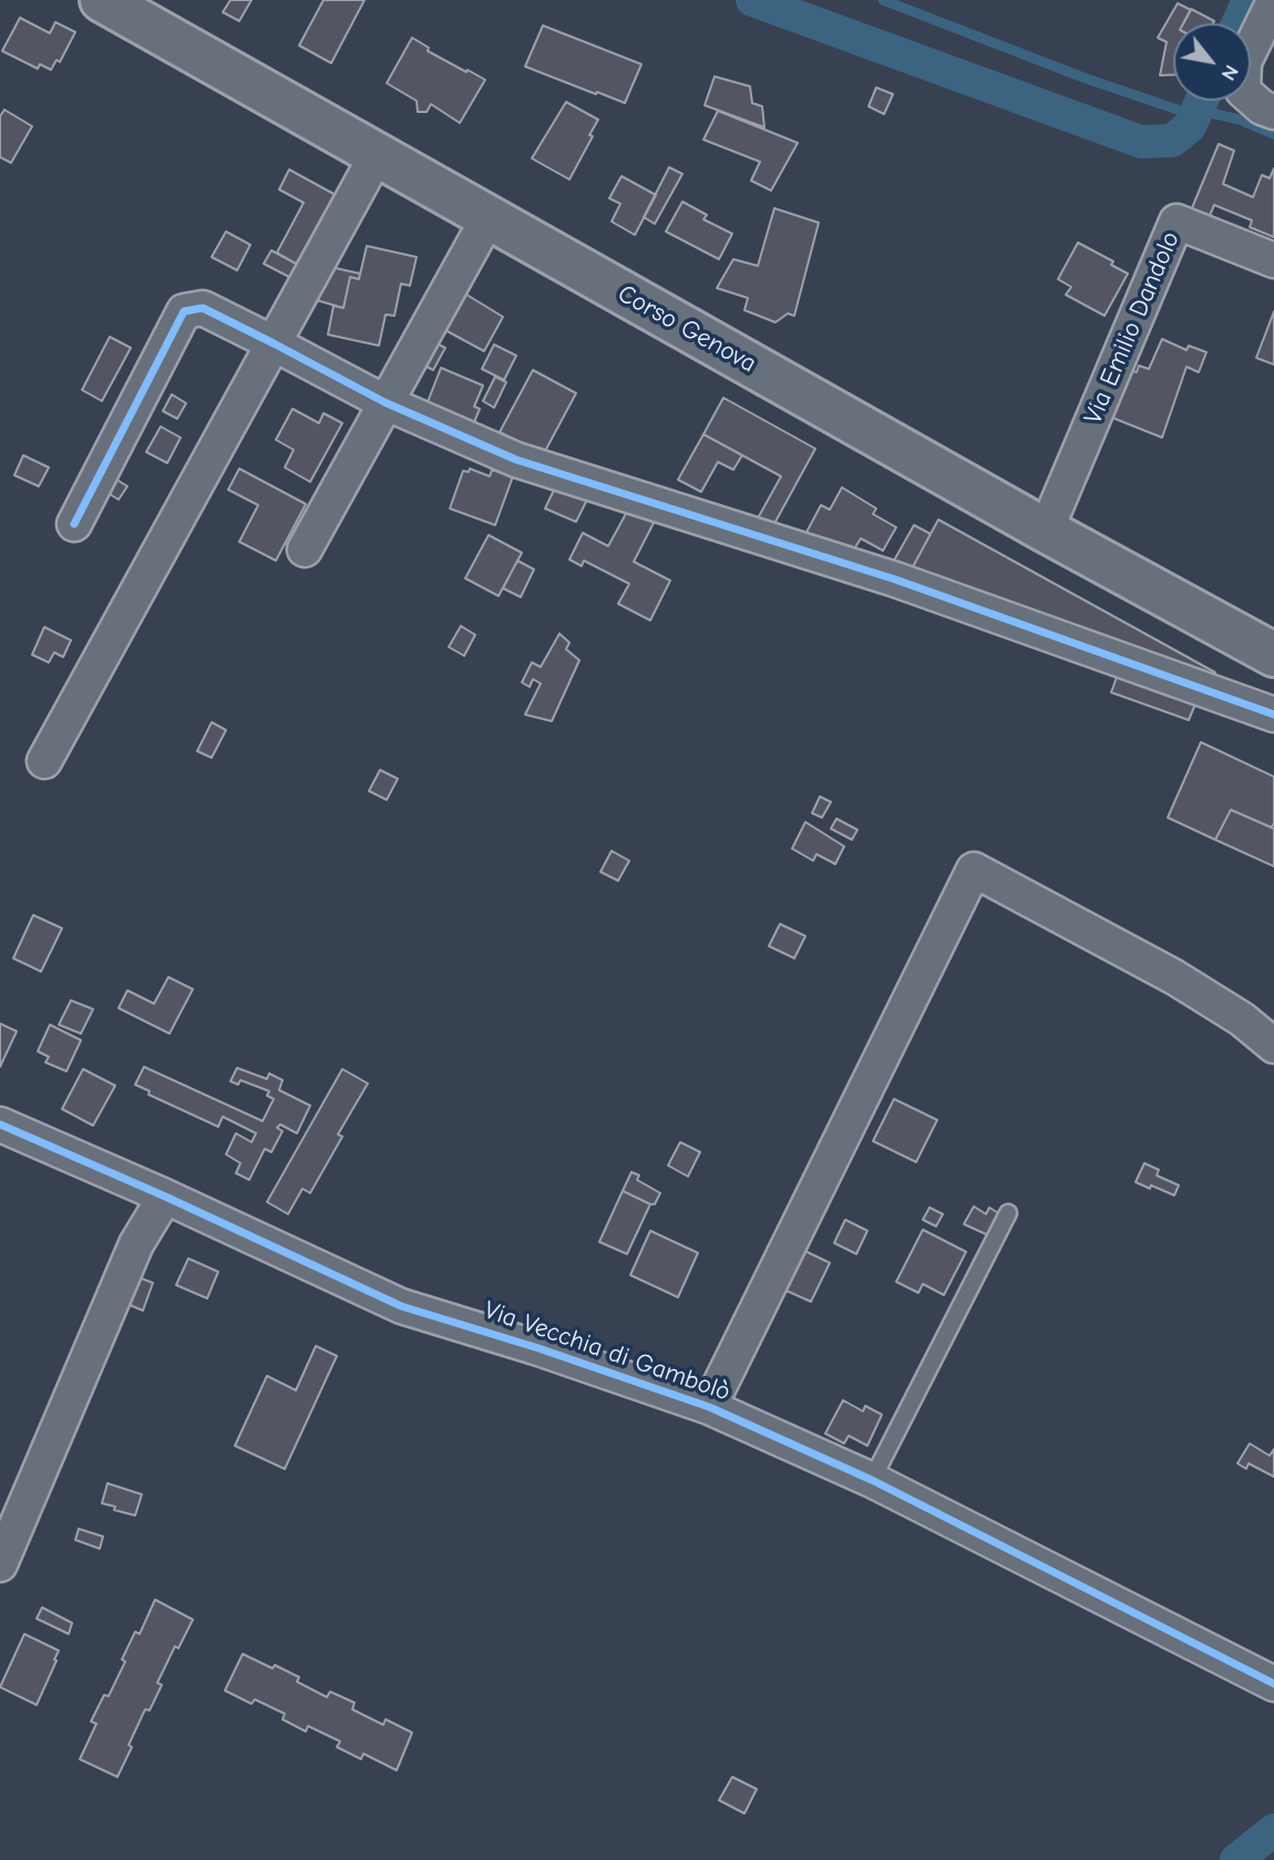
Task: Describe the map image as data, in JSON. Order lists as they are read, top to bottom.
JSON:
{
  "streets": {
    "main road": ["Corso Genova"],
    "street": ["Via Emilio Dandolo", "Via Vecchia di Gambolò"]
  },
  "crossings": [
    ["Via Emilio Dandolo", "Corso Genova"]
  ],
  "north": "bottom right"
}
